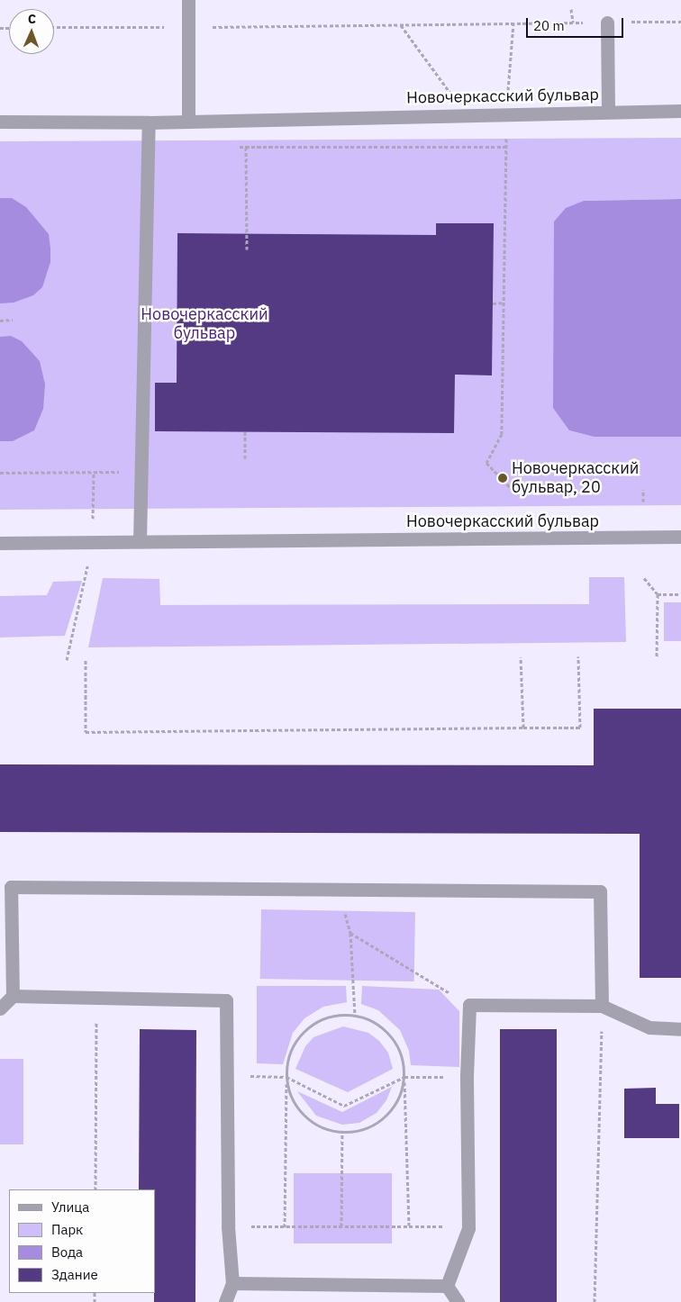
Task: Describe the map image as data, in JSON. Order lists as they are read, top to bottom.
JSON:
{
  "streets": {
    "street": ["Новочеркасский бульвар"]
  },
  "parks": ["Новочеркасский бульвар"],
  "places": ["Новочеркасский бульвар, 20"],
  "legend": [
    "Улица",
    "Парк",
    "Вода",
    "Здание"
  ],
  "scale_bar": "20 m",
  "north": "top"
}
